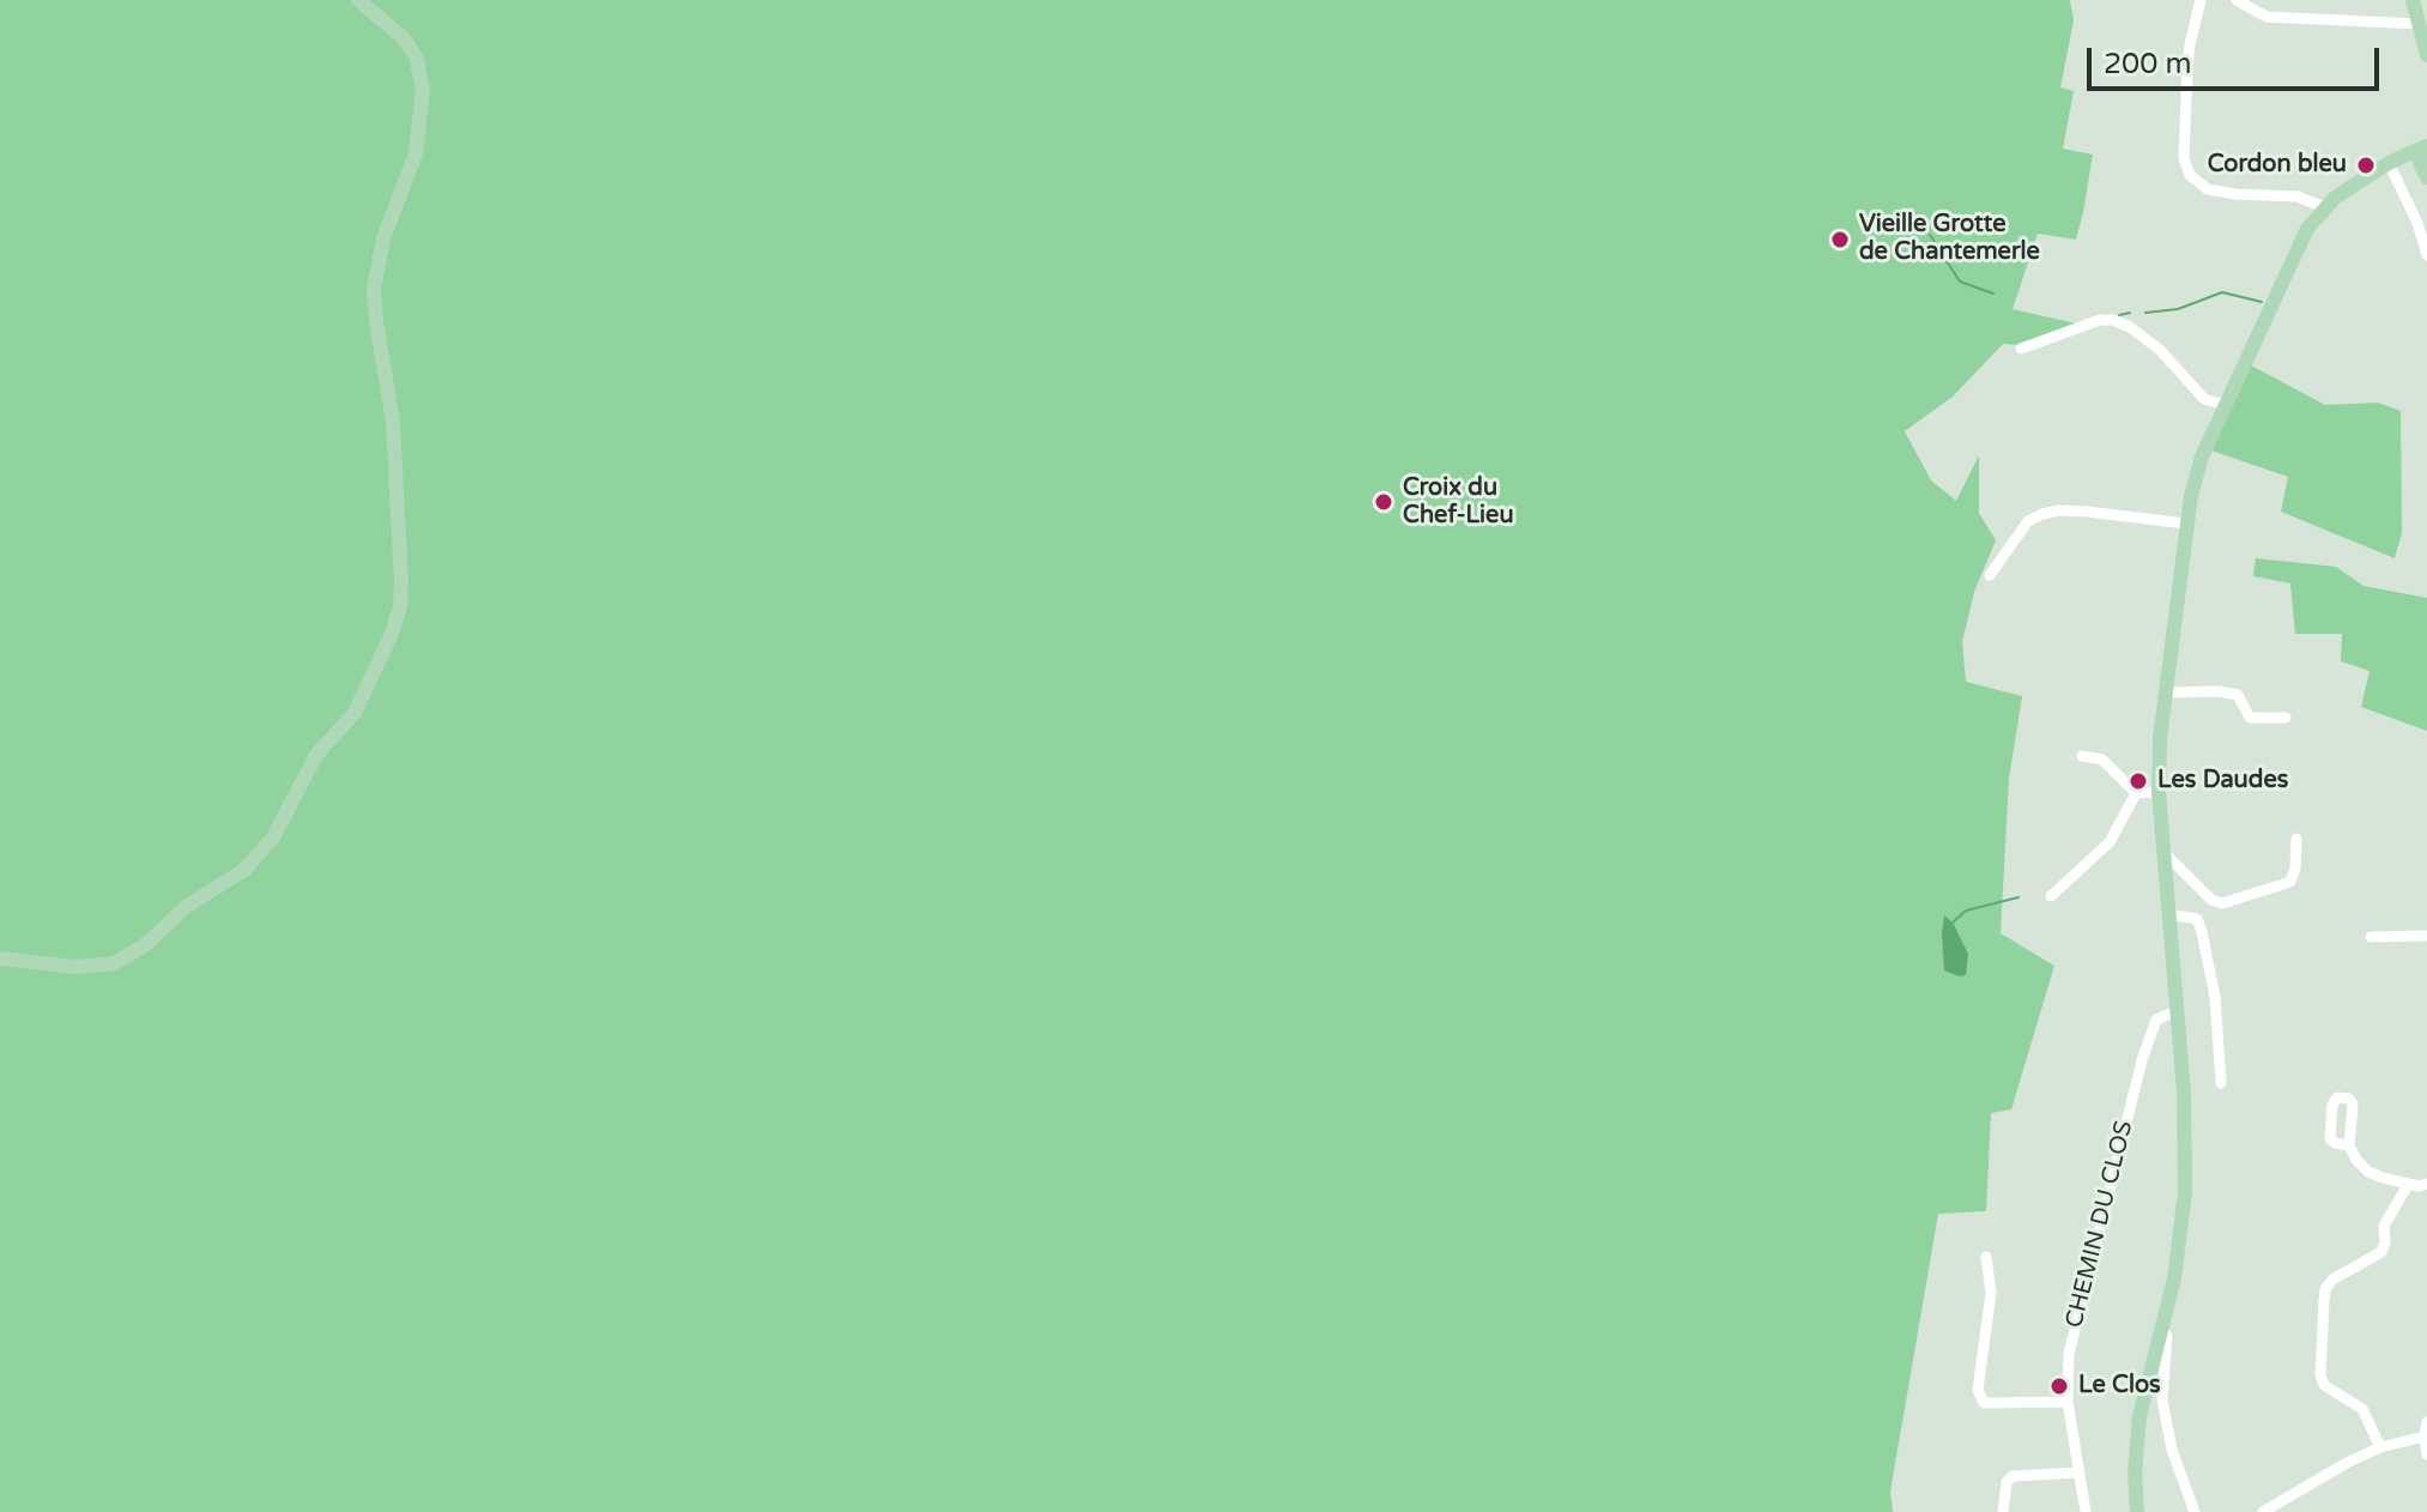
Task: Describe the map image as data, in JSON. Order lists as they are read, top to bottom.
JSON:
{
  "streets": {
    "street": ["CHEMIN DU CLOS"]
  },
  "places": [
    "Cordon bleu",
    "Vieille Grotte de Chantemerle",
    "Croix du Chef-Lieu",
    "Les Daudes",
    "Le Clos"
  ],
  "scale_bar": "200 m"
}
